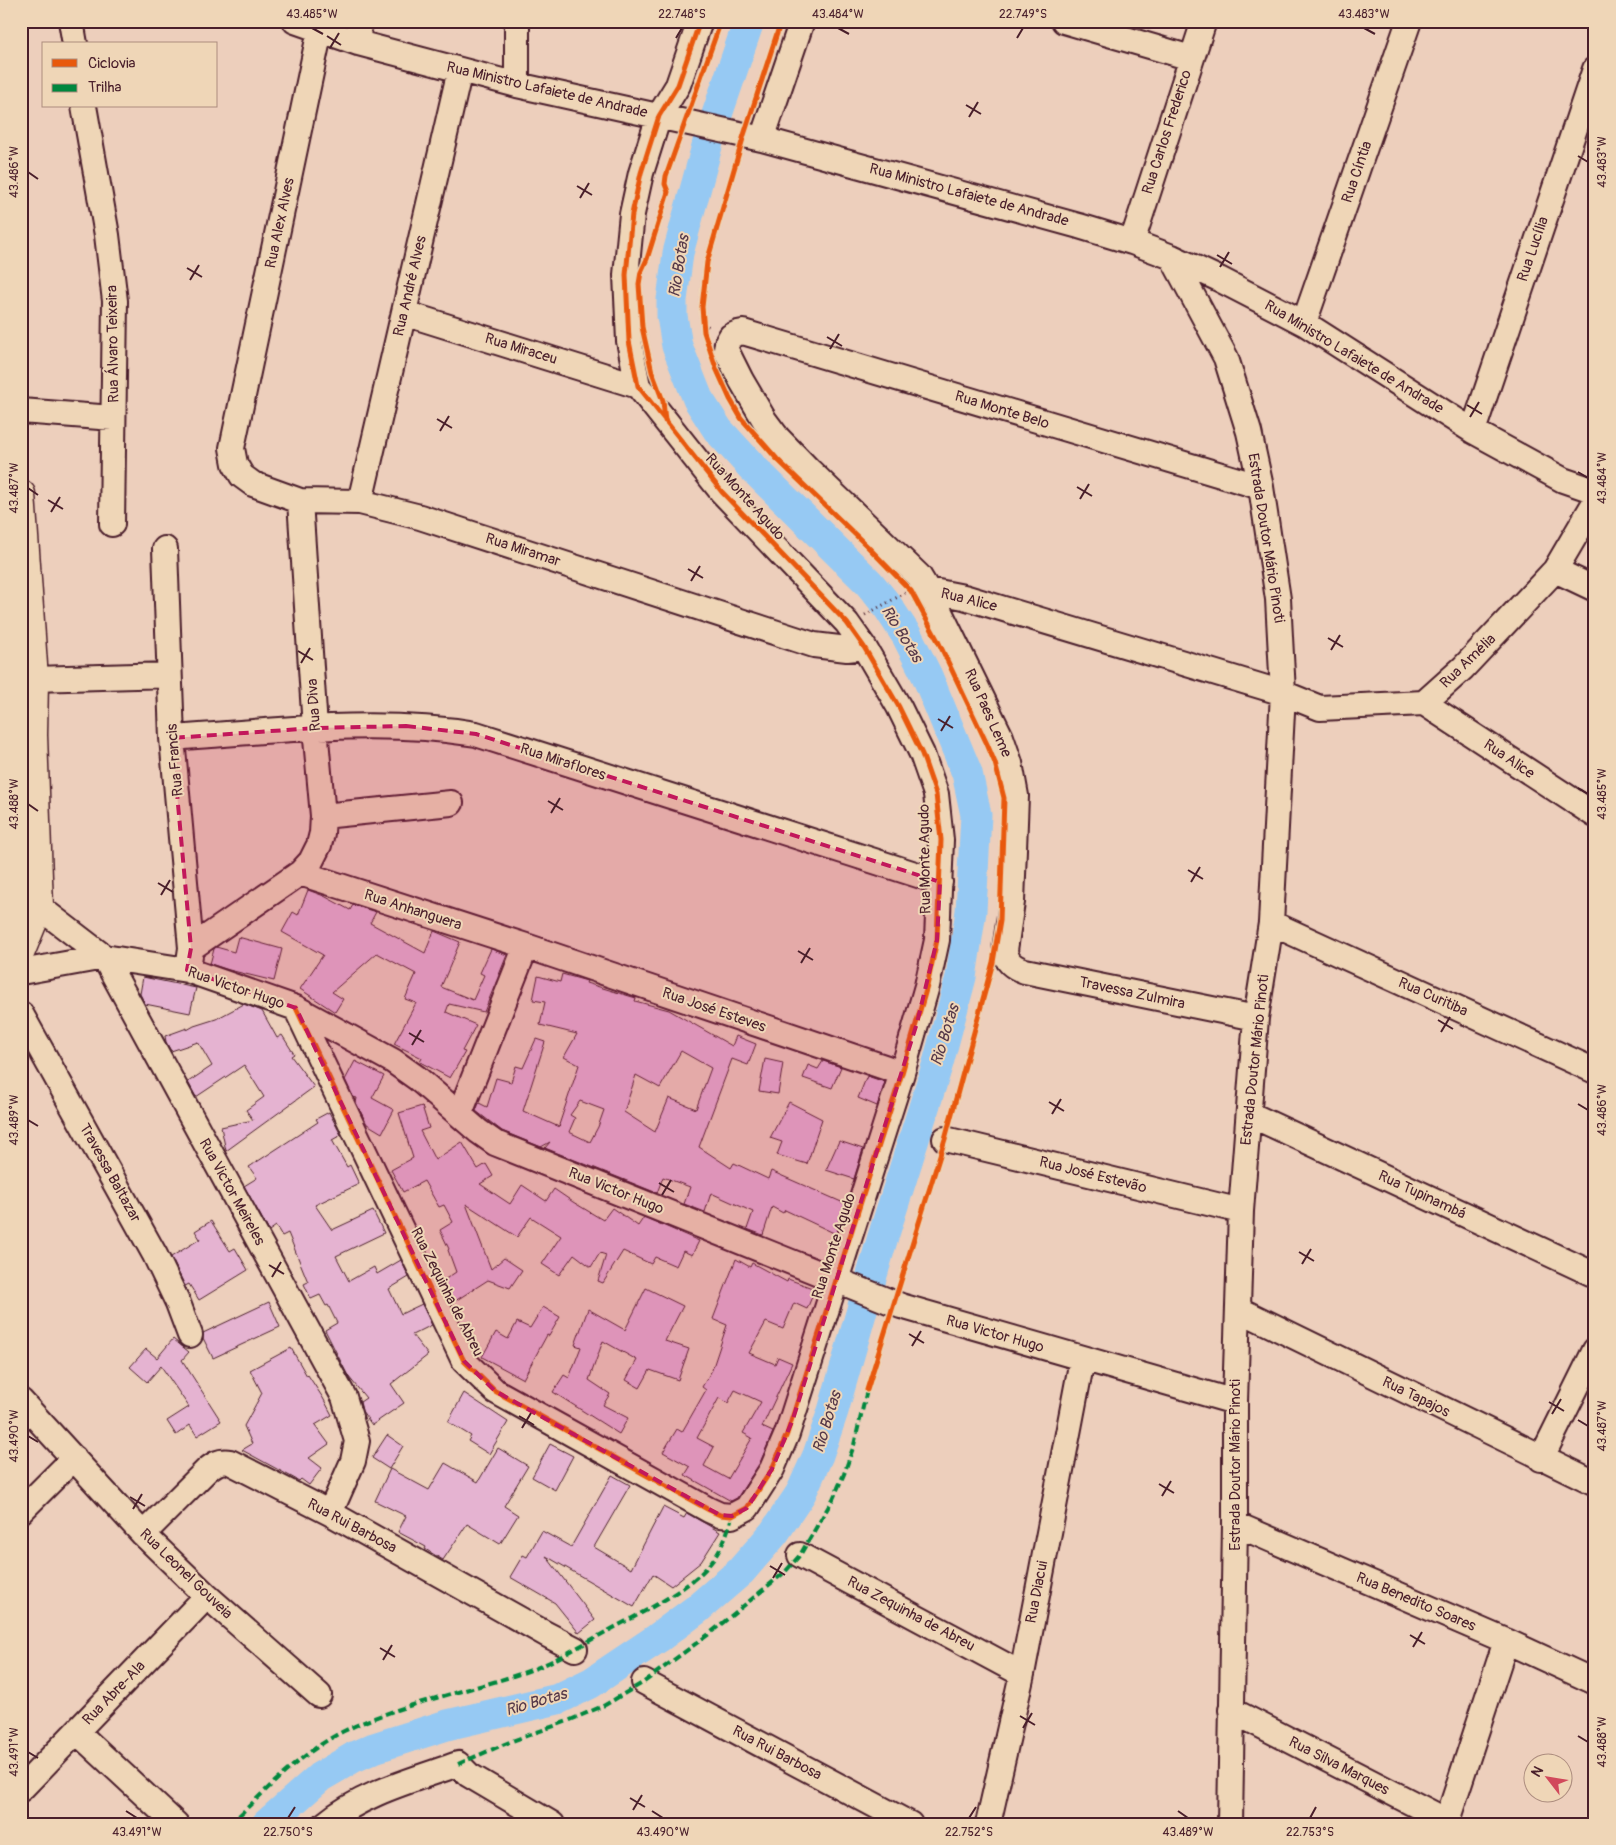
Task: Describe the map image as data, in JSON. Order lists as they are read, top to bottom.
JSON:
{
  "streets": {
    "street": [
      "Rua Ministro Lafaiete de Andrade",
      "Rua Carlos Frederico",
      "Rua Cíntia",
      "Rua Alex Alves",
      "Rua Lucília",
      "Rua André Alves",
      "Rua Álvaro Teixeira",
      "Rua Miraceu",
      "Rua Monte Belo",
      "Rua Monte Agudo",
      "Estrada Doutor Mário Pinoti",
      "Rua Miramar",
      "Rua Alice",
      "Rua Amélia",
      "Rua Diva",
      "Rua Paes Leme",
      "Rua Francis",
      "Rua Miraflores",
      "Rua Anhanguera",
      "Rua Victor Hugo",
      "Travessa Zulmira",
      "Rua Curitiba",
      "Rua José Esteves",
      "Travessa Baltazar",
      "Rua José Estevão",
      "Rua Victor Meireles",
      "Rua Tupinambá",
      "Rua Zequinha de Abreu",
      "Rua Tapajos",
      "Rua Rui Barbosa",
      "Rua Leonel Gouveia",
      "Rua Diacui",
      "Rua Benedito Soares",
      "Rua Abre-Ala",
      "Rua Silva Marques"
    ]
  },
  "crossings": [
    ["Rua Ministro Lafaiete de Andrade", "Rua Carlos Frederico"],
    ["Rua Ministro Lafaiete de Andrade", "Rua Cíntia"],
    ["Rua Ministro Lafaiete de Andrade", "Rua Alex Alves"],
    ["Rua Ministro Lafaiete de Andrade", "Rua Lucília"],
    ["Rua Ministro Lafaiete de Andrade", "Rua André Alves"],
    ["Rua Ministro Lafaiete de Andrade", "Rua Monte Agudo"],
    ["Rua Ministro Lafaiete de Andrade", "Estrada Doutor Mário Pinoti"],
    ["Rua Alex Alves", "Rua Miramar"],
    ["Rua André Alves", "Rua Miraceu"],
    ["Rua André Alves", "Rua Miramar"],
    ["Rua Miraceu", "Rua Monte Agudo"],
    ["Rua Monte Belo", "Estrada Doutor Mário Pinoti"],
    ["Rua Monte Belo", "Rua Alice"],
    ["Rua Monte Agudo", "Rua Miramar"],
    ["Rua Monte Agudo", "Rua Miraflores"],
    ["Rua Monte Agudo", "Rua Victor Hugo"],
    ["Rua Monte Agudo", "Rua José Esteves"],
    ["Rua Monte Agudo", "Rua Zequinha de Abreu"],
    ["Estrada Doutor Mário Pinoti", "Rua Alice"],
    ["Estrada Doutor Mário Pinoti", "Rua Victor Hugo"],
    ["Estrada Doutor Mário Pinoti", "Travessa Zulmira"],
    ["Estrada Doutor Mário Pinoti", "Rua Curitiba"],
    ["Estrada Doutor Mário Pinoti", "Rua José Estevão"],
    ["Estrada Doutor Mário Pinoti", "Rua Tupinambá"],
    ["Estrada Doutor Mário Pinoti", "Rua Tapajos"],
    ["Estrada Doutor Mário Pinoti", "Rua Benedito Soares"],
    ["Estrada Doutor Mário Pinoti", "Rua Silva Marques"],
    ["Rua Miramar", "Rua Diva"],
    ["Rua Alice", "Rua Amélia"],
    ["Rua Alice", "Rua Paes Leme"],
    ["Rua Diva", "Rua Francis"],
    ["Rua Diva", "Rua Miraflores"],
    ["Rua Diva", "Rua Anhanguera"],
    ["Rua Diva", "Rua Victor Hugo"],
    ["Rua Paes Leme", "Travessa Zulmira"],
    ["Rua Francis", "Rua Miraflores"],
    ["Rua Francis", "Rua Victor Hugo"],
    ["Rua Anhanguera", "Rua José Esteves"],
    ["Rua Victor Hugo", "Rua Victor Meireles"],
    ["Rua Victor Hugo", "Rua Zequinha de Abreu"],
    ["Rua Victor Hugo", "Rua Diacui"],
    ["Rua Victor Meireles", "Rua Rui Barbosa"],
    ["Rua Zequinha de Abreu", "Rua Diacui"],
    ["Rua Rui Barbosa", "Rua Leonel Gouveia"],
    ["Rua Leonel Gouveia", "Rua Abre-Ala"]
  ],
  "water": ["Rio Botas"],
  "legend": ["Ciclovia", "Trilha"],
  "north": "top left",
  "coordinates": [
    "43.485°W",
    "22.748°S",
    "43.484°W",
    "22.749°S",
    "43.483°W",
    "43.486°W",
    "43.487°W",
    "43.488°W",
    "43.489°W",
    "43.490°W",
    "43.491°W",
    "22.750°S",
    "22.752°S",
    "22.753°S"
  ]
}
